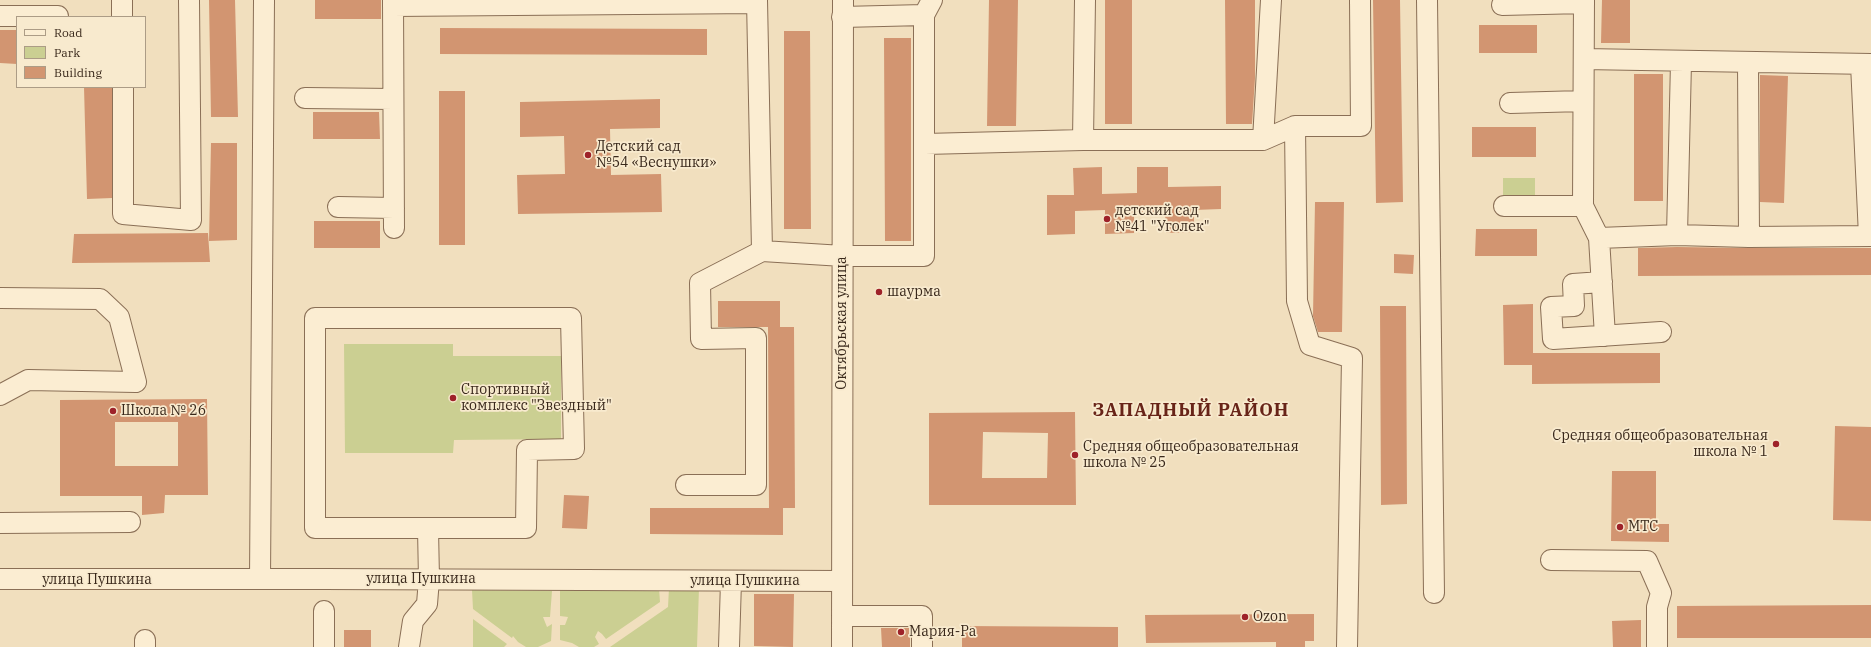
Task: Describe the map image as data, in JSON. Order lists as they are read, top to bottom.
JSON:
{
  "streets": {
    "street": ["Октябрьская улица", "улица Пушкина"]
  },
  "crossings": [
    ["Октябрьская улица", "улица Пушкина"]
  ],
  "districts": ["ЗАПАДНЫЙ РАЙОН"],
  "places": [
    "Детский сад №54 «Веснушки»",
    "детский сад №41 \"Уголек\"",
    "шаурма",
    "Спортивный комплекс \"Звездный\"",
    "Школа № 26",
    "Средняя общеобразовательная школа № 1",
    "Средняя общеобразовательная школа № 25",
    "МТС",
    "Ozon",
    "Мария-Ра"
  ],
  "legend": ["Road", "Park", "Building"]
}
